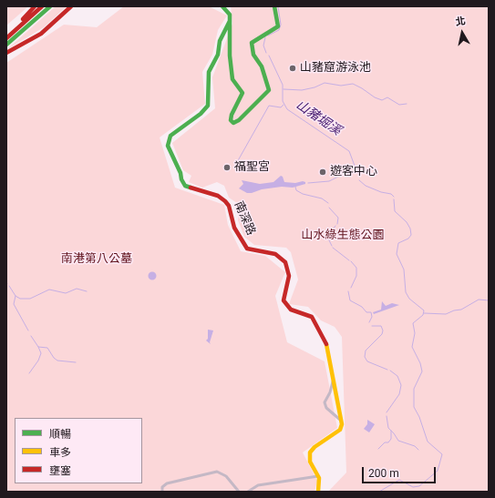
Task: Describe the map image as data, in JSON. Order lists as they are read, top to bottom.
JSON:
{
  "streets": {
    "main road": ["南深路"]
  },
  "water": ["山豬堀溪"],
  "parks": ["山水綠生態公園", "南港第八公墓"],
  "places": ["山豬窟游泳池", "福聖宮", "遊客中心"],
  "legend": ["順暢", "車多", "壅塞"],
  "scale_bar": "200 m",
  "north": "top"
}
